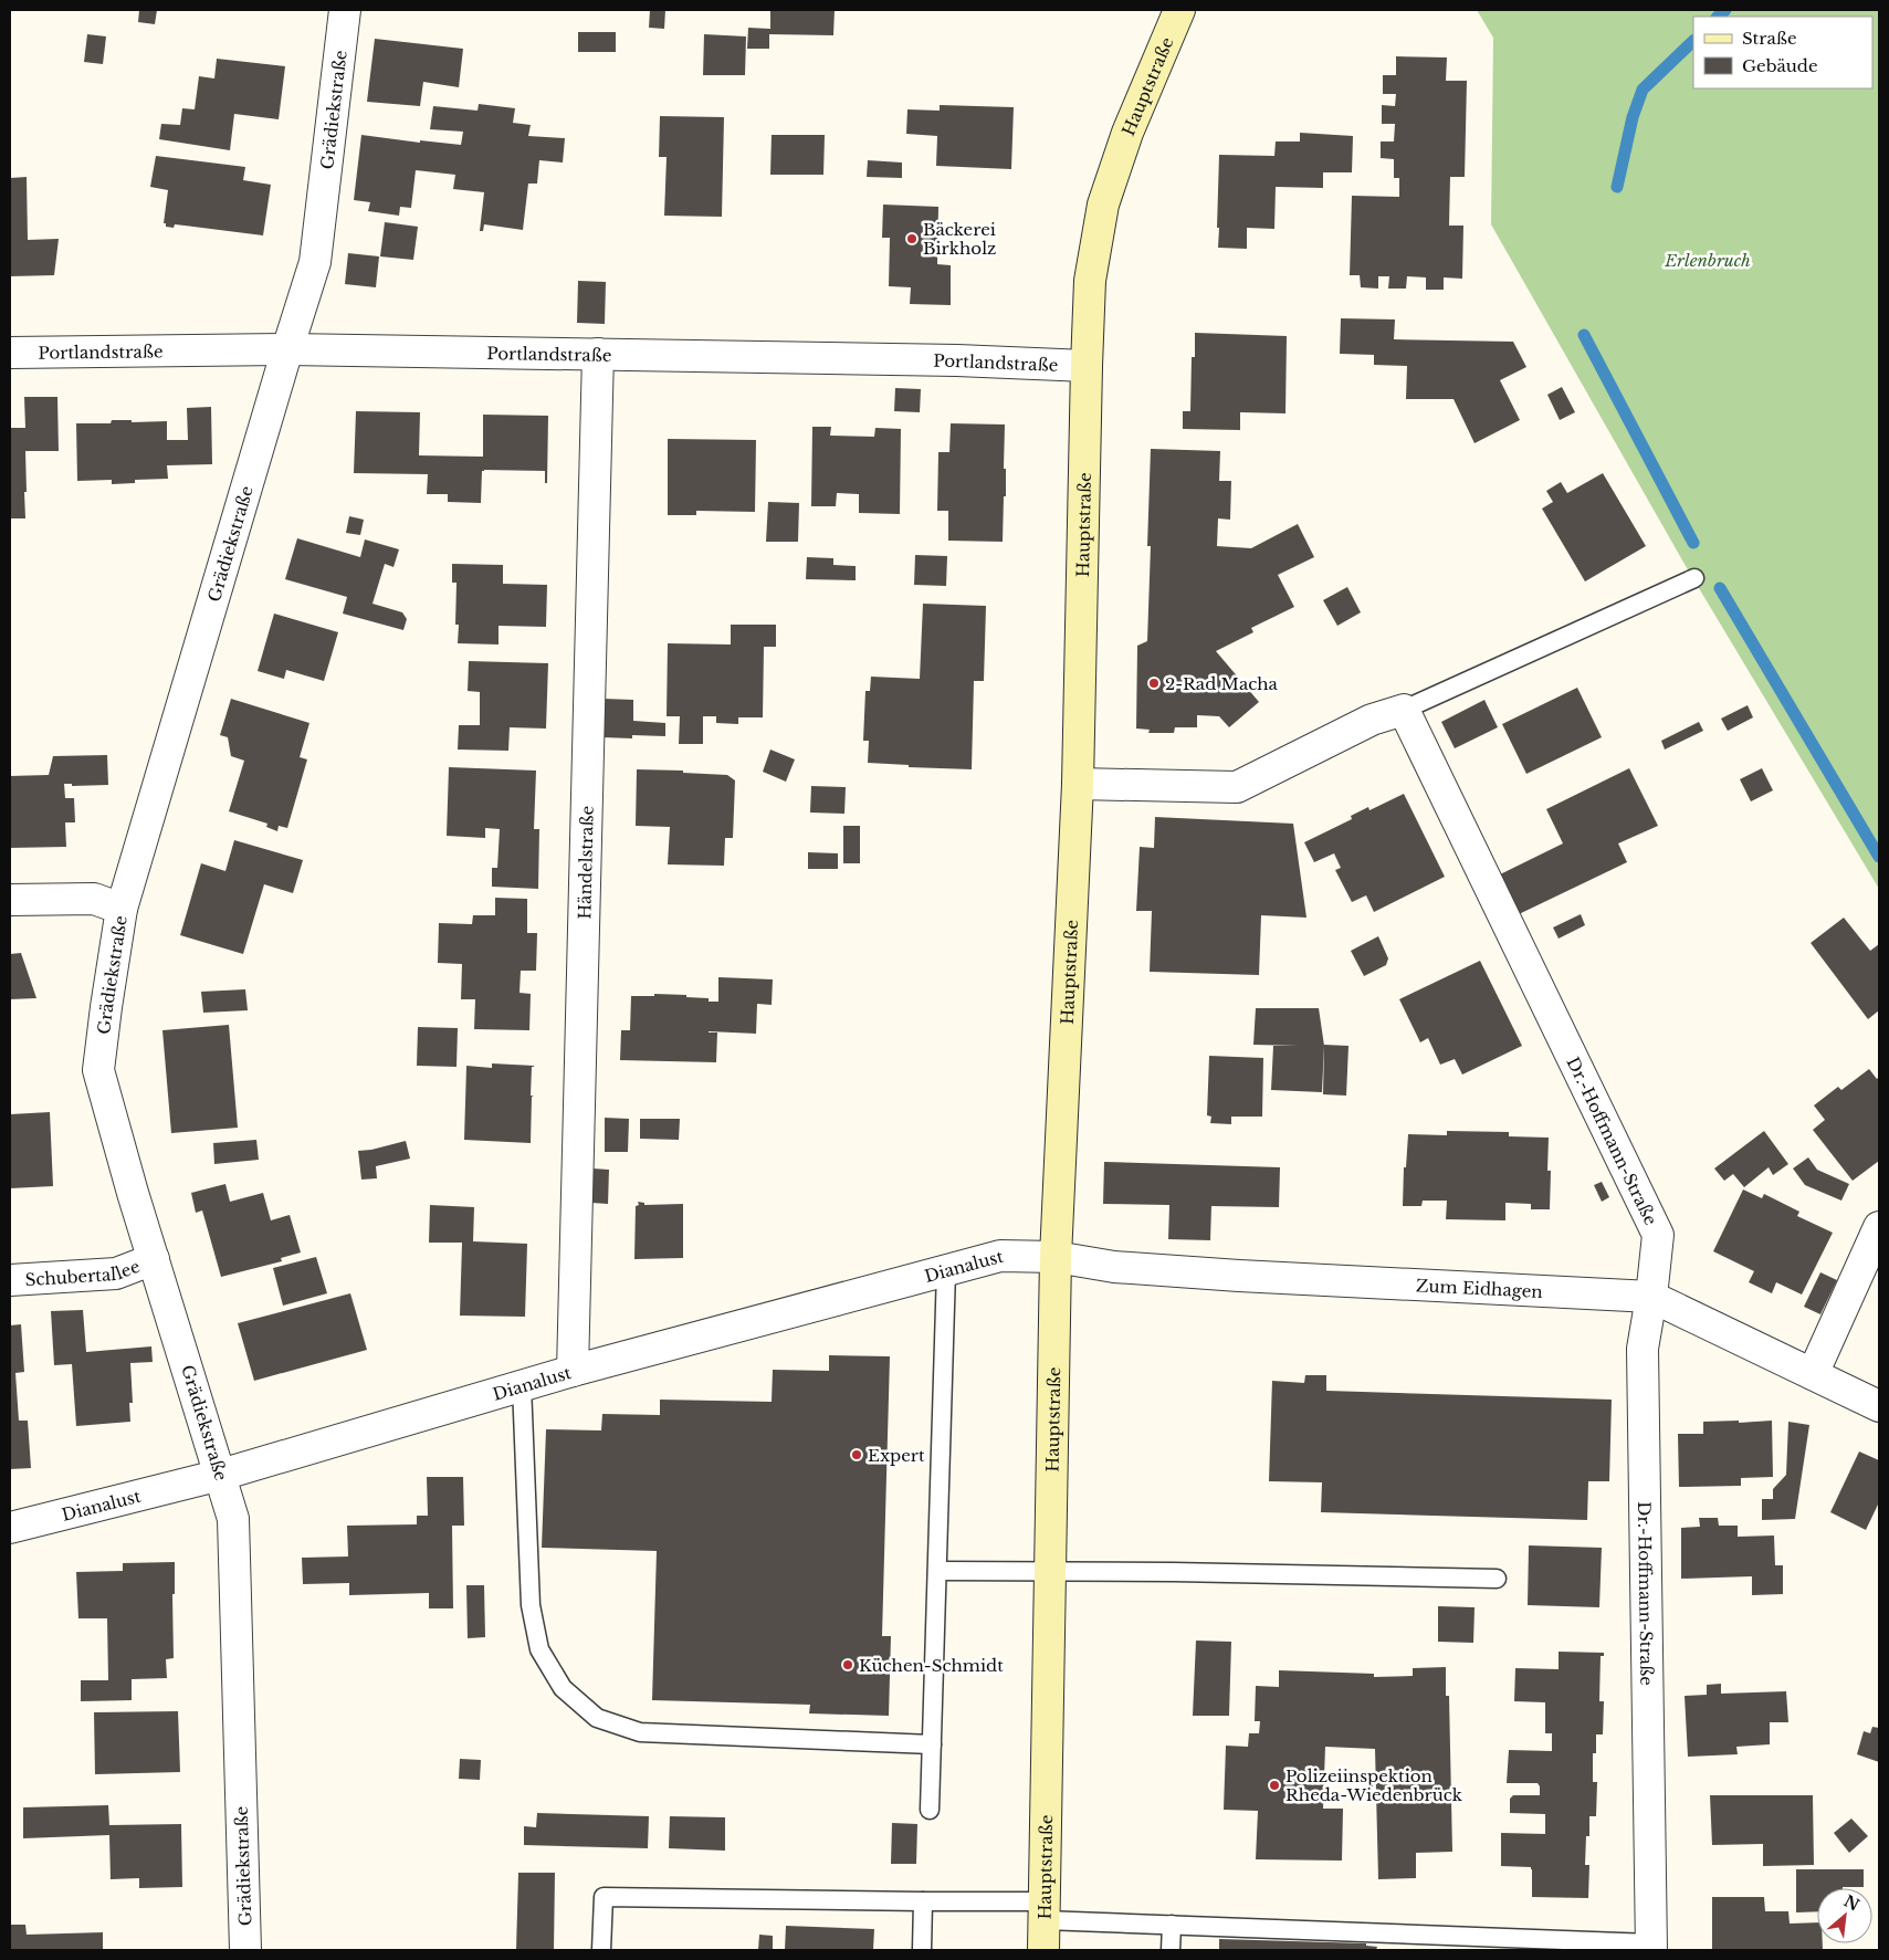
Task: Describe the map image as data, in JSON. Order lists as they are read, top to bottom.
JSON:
{
  "streets": {
    "street": [
      "Hauptstraße",
      "Grädiekstraße",
      "Portlandstraße",
      "Händelstraße",
      "Dr.-Hoffmann-Straße",
      "Dianalust",
      "Schubertallee",
      "Zum Eidhagen"
    ]
  },
  "crossings": [
    ["Hauptstraße", "Portlandstraße"],
    ["Hauptstraße", "Dianalust"],
    ["Hauptstraße", "Zum Eidhagen"],
    ["Grädiekstraße", "Portlandstraße"],
    ["Grädiekstraße", "Dianalust"],
    ["Grädiekstraße", "Schubertallee"],
    ["Portlandstraße", "Händelstraße"],
    ["Händelstraße", "Dianalust"],
    ["Dr.-Hoffmann-Straße", "Zum Eidhagen"],
    ["Dianalust", "Zum Eidhagen"]
  ],
  "parks": ["Erlenbruch"],
  "places": [
    "Bäckerei Birkholz",
    "2-Rad Macha",
    "Expert",
    "Küchen-Schmidt",
    "Polizeiinspektion Rheda-Wiedenbrück"
  ],
  "legend": ["Straße", "Gebäude"],
  "north": "top right"
}
